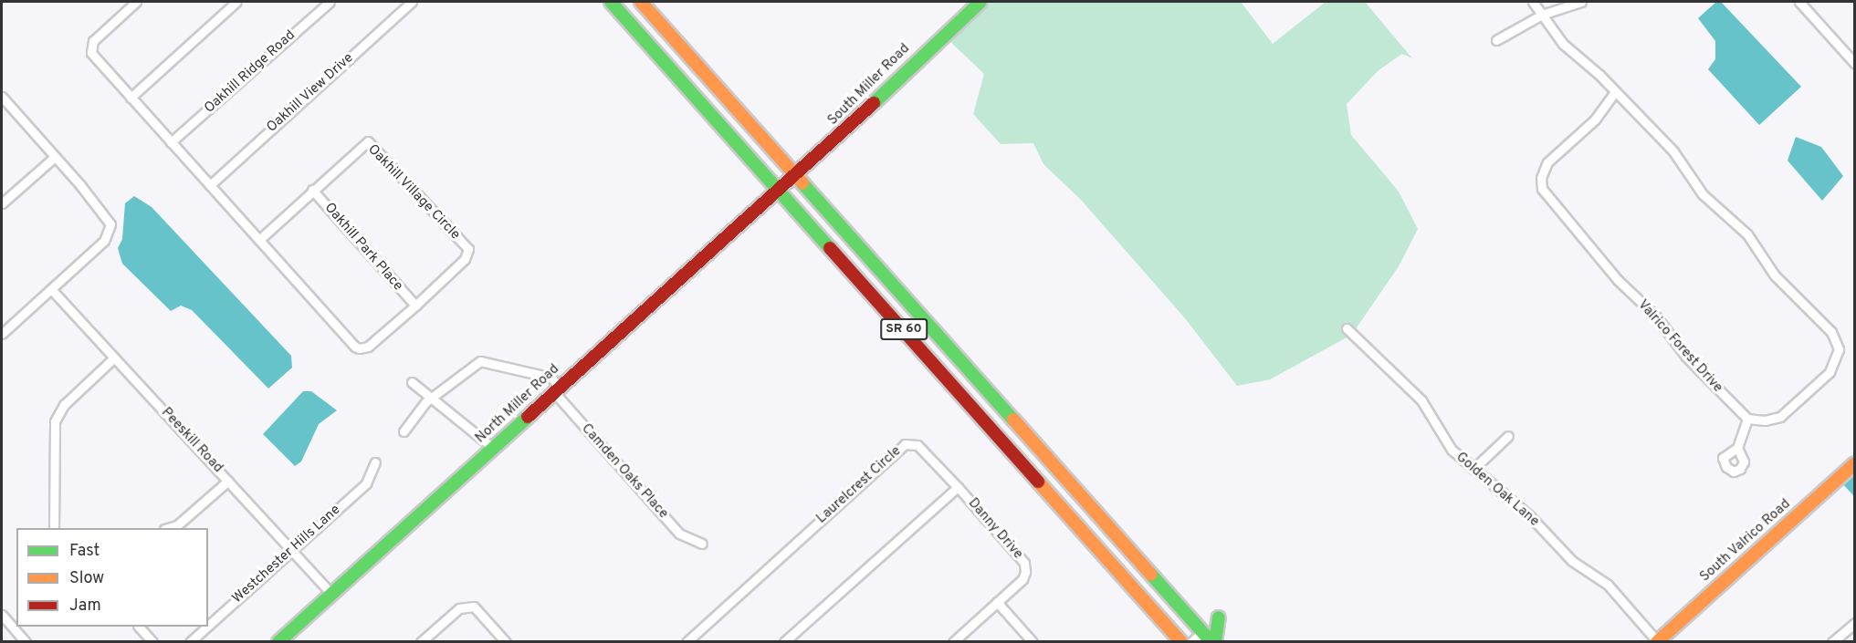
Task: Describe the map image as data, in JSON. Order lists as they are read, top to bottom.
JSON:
{
  "streets": {
    "main road": [
      "South Miller Road",
      "SR 60",
      "North Miller Road",
      "South Valrico Road"
    ],
    "street": [
      "Oakhill Ridge Road",
      "Oakhill View Drive",
      "Oakhill Village Circle",
      "Oakhill Park Place",
      "Valrico Forest Drive",
      "Peeskill Road",
      "Camden Oaks Place",
      "Laurelcrest Circle",
      "Golden Oak Lane",
      "Danny Drive",
      "Westchester Hills Lane"
    ]
  },
  "crossings": [
    ["Oakhill Ridge Road", "Oakhill Village Circle"],
    ["South Miller Road", "SR 60"],
    ["South Miller Road", "North Miller Road"],
    ["Oakhill View Drive", "Oakhill Village Circle"],
    ["Oakhill Village Circle", "Oakhill Park Place"],
    ["SR 60", "North Miller Road"],
    ["North Miller Road", "Peeskill Road"],
    ["North Miller Road", "Camden Oaks Place"],
    ["Peeskill Road", "Westchester Hills Lane"],
    ["Laurelcrest Circle", "Danny Drive"],
    ["Golden Oak Lane", "South Valrico Road"]
  ],
  "legend": ["Fast", "Slow", "Jam"]
}
